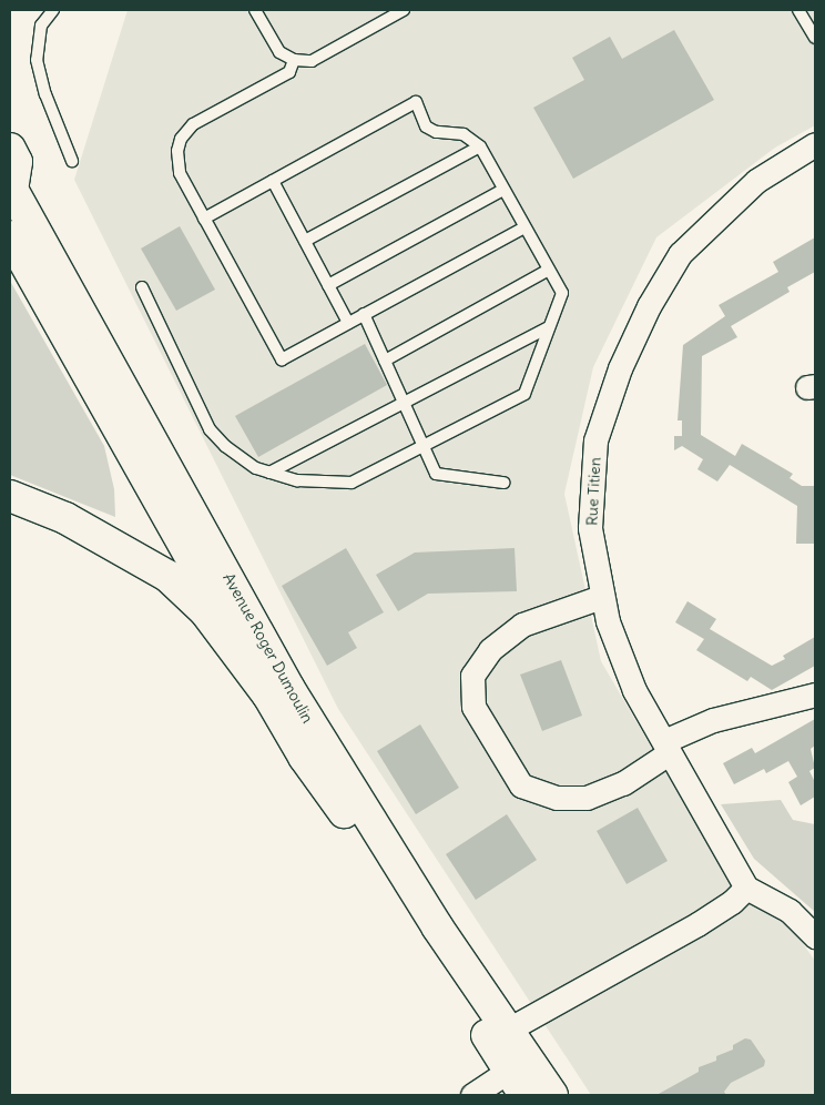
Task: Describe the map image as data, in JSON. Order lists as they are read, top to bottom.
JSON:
{
  "streets": {
    "main road": ["Avenue Roger Dumoulin"],
    "street": ["Rue Titien"]
  }
}
